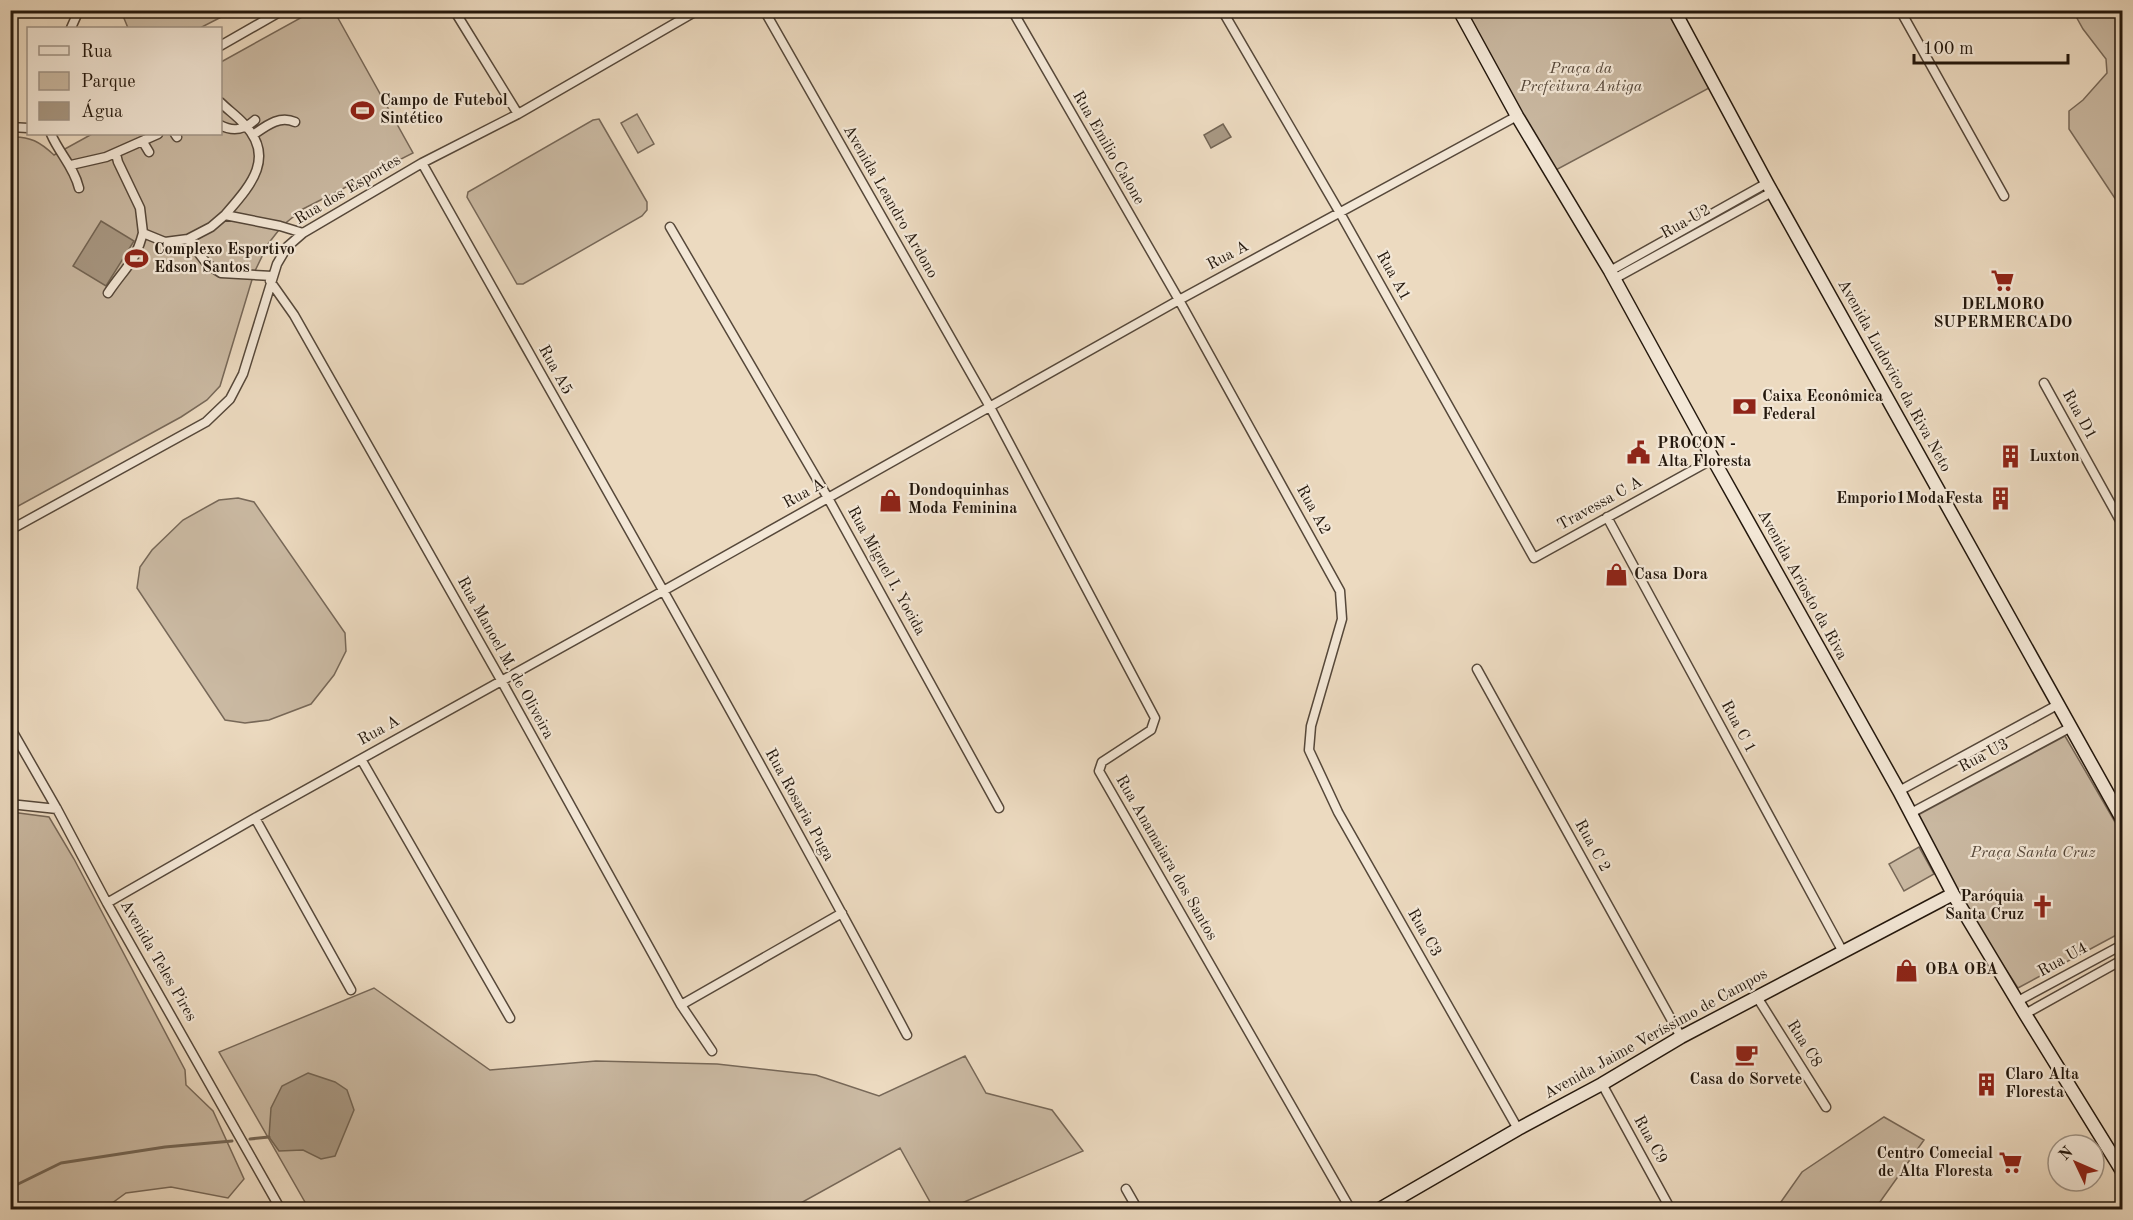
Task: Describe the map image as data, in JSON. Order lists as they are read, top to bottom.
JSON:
{
  "streets": {
    "street": [
      "Rua Emilio Calone",
      "Rua dos Esportes",
      "Avenida Leandro Ardono",
      "Rua U2",
      "Rua A",
      "Rua A1",
      "Rua A5",
      "Avenida Ludovico da Riva Neto",
      "Rua D1",
      "Travessa C A",
      "Rua A2",
      "Rua Miguel I. Yocida",
      "Avenida Ariosto da Riva",
      "Rua Manoel M. de Oliveira",
      "Rua C 1",
      "Rua U3",
      "Rua Rosaria Puga",
      "Rua C 2",
      "Rua Anamaiara dos Santos",
      "Rua C3",
      "Rua U4",
      "Avenida Teles Pires",
      "Avenida Jaime Veríssimo de Campos",
      "Rua C8",
      "Rua C9"
    ]
  },
  "crossings": [
    ["Rua Emilio Calone", "Rua A"],
    ["Rua Emilio Calone", "Rua A2"],
    ["Rua dos Esportes", "Rua A5"],
    ["Rua dos Esportes", "Rua Manoel M. de Oliveira"],
    ["Avenida Leandro Ardono", "Rua A"],
    ["Avenida Leandro Ardono", "Rua Anamaiara dos Santos"],
    ["Rua U2", "Avenida Ludovico da Riva Neto"],
    ["Rua U2", "Avenida Ariosto da Riva"],
    ["Rua A", "Rua A1"],
    ["Rua A", "Rua A5"],
    ["Rua A", "Rua A2"],
    ["Rua A", "Rua Miguel I. Yocida"],
    ["Rua A", "Avenida Ariosto da Riva"],
    ["Rua A", "Rua Manoel M. de Oliveira"],
    ["Rua A", "Rua Rosaria Puga"],
    ["Rua A", "Rua Anamaiara dos Santos"],
    ["Rua A", "Avenida Teles Pires"],
    ["Rua A1", "Travessa C A"],
    ["Rua A5", "Rua Rosaria Puga"],
    ["Avenida Ludovico da Riva Neto", "Rua U3"],
    ["Travessa C A", "Avenida Ariosto da Riva"],
    ["Travessa C A", "Rua C 1"],
    ["Rua A2", "Rua C3"],
    ["Avenida Ariosto da Riva", "Rua U3"],
    ["Avenida Ariosto da Riva", "Rua U4"],
    ["Avenida Ariosto da Riva", "Avenida Jaime Veríssimo de Campos"],
    ["Rua C 1", "Avenida Jaime Veríssimo de Campos"],
    ["Rua C 2", "Avenida Jaime Veríssimo de Campos"],
    ["Rua C3", "Avenida Jaime Veríssimo de Campos"],
    ["Avenida Jaime Veríssimo de Campos", "Rua C8"],
    ["Avenida Jaime Veríssimo de Campos", "Rua C9"]
  ],
  "parks": ["Praça da Prefeitura Antiga", "Praça Santa Cruz"],
  "places": {
    "sports": ["Campo de Futebol Sintético", "Complexo Esportivo Edson Santos"],
    "supermarket": ["DELMORO SUPERMERCADO", "Centro Comecial de Alta Floresta"],
    "bank": ["Caixa Econômica Federal"],
    "public building": ["PROCON - Alta Floresta"],
    "building": ["Luxton", "Emporio1ModaFesta", "Claro Alta Floresta"],
    "shop": ["Dondoquinhas Moda Feminina", "Casa Dora", "OBA OBA"],
    "church": ["Paróquia Santa Cruz"],
    "cafe": ["Casa do Sorvete"]
  },
  "legend": ["Rua", "Parque", "Água"],
  "scale_bar": "100 m",
  "north": "top left"
}
